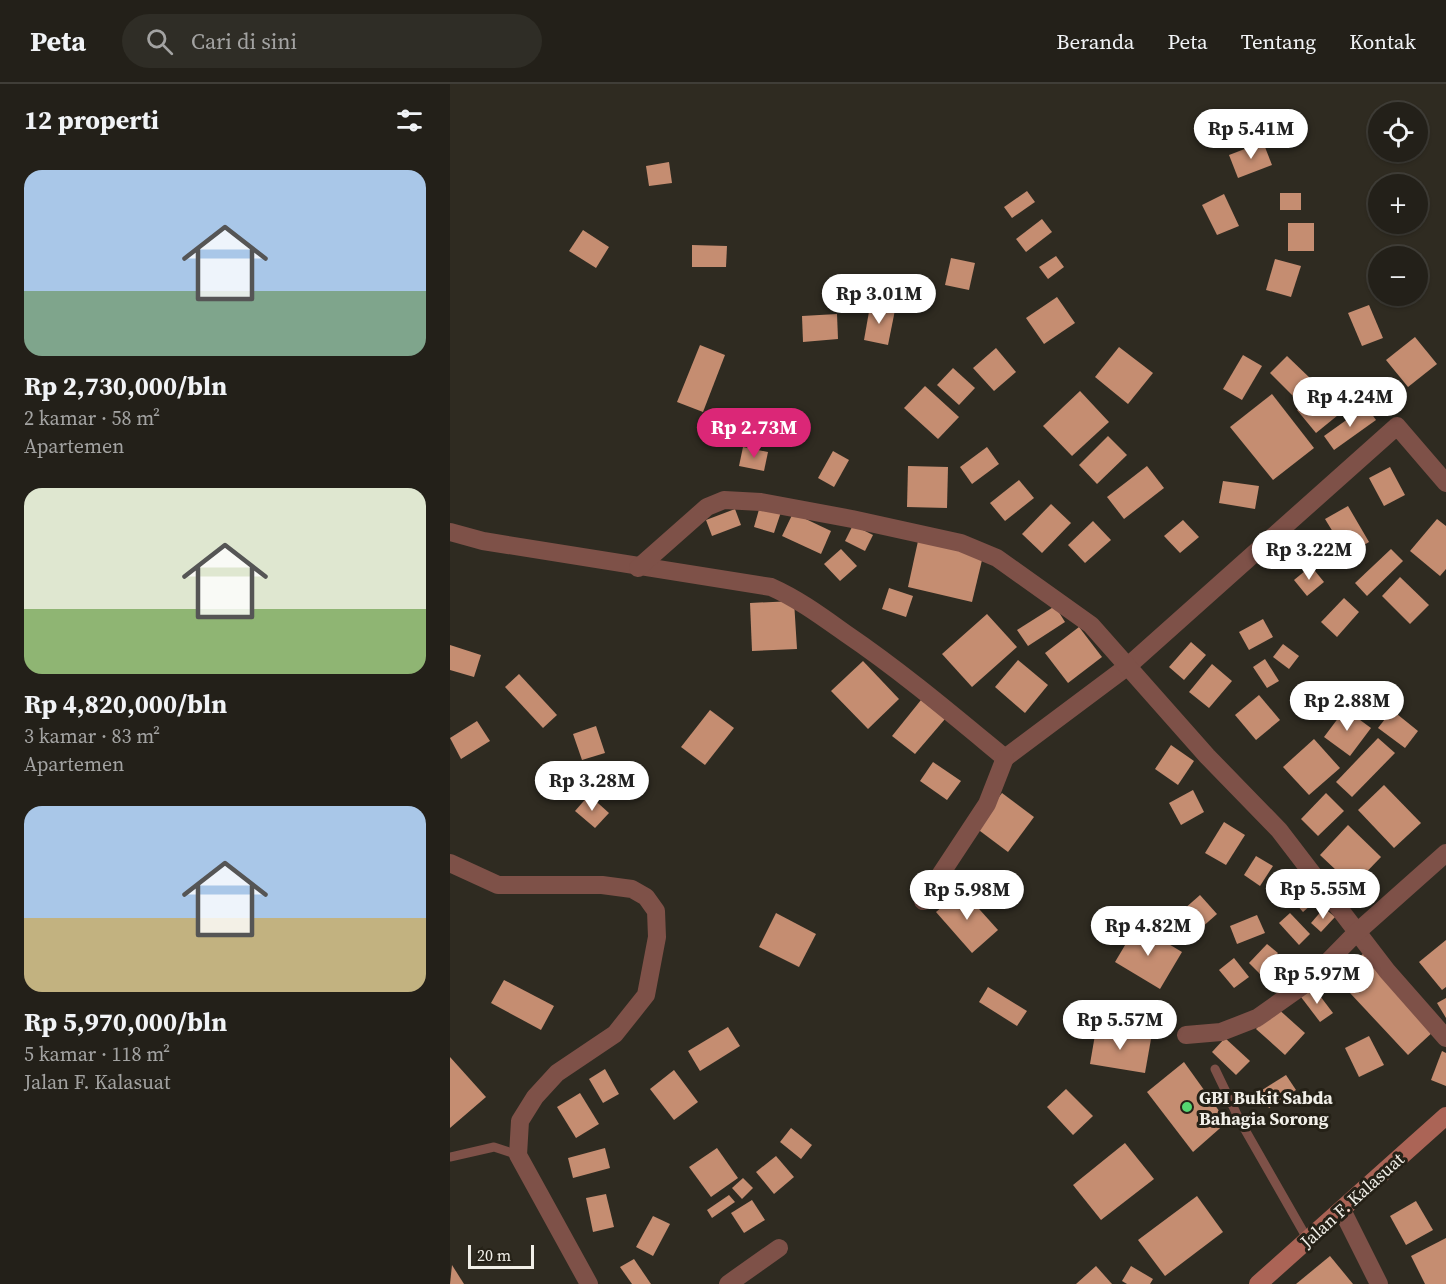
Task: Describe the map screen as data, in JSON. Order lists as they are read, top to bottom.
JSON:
{
  "streets": {
    "street": ["Jalan F. Kalasuat"]
  },
  "places": ["GBI Bukit Sabda Bahagia Sorong"],
  "scale_bar": "20 m",
  "page": {
    "header": "Peta",
    "search": "Cari di sini",
    "nav": [
      "Beranda",
      "Peta",
      "Tentang",
      "Kontak"
    ],
    "heading": "12 properti",
    "map_buttons": ["+", "−"],
    "price": [
      "Rp 5.41M",
      "Rp 3.01M",
      "Rp 4.24M",
      "Rp 2.73M",
      "Rp 3.22M",
      "Rp 2.88M",
      "Rp 3.28M",
      "Rp 5.55M",
      "Rp 5.98M",
      "Rp 4.82M",
      "Rp 5.97M",
      "Rp 5.57M"
    ],
    "list": [
      {
        "name": "Rp 2,730,000/bln",
        "note": "2 kamar · 58 m² · Apartemen"
      },
      {
        "name": "Rp 4,820,000/bln",
        "note": "3 kamar · 83 m² · Apartemen"
      },
      {
        "name": "Rp 5,970,000/bln",
        "note": "5 kamar · 118 m² · Jalan F. Kalasuat"
      }
    ],
    "scale": "20 m"
  }
}
